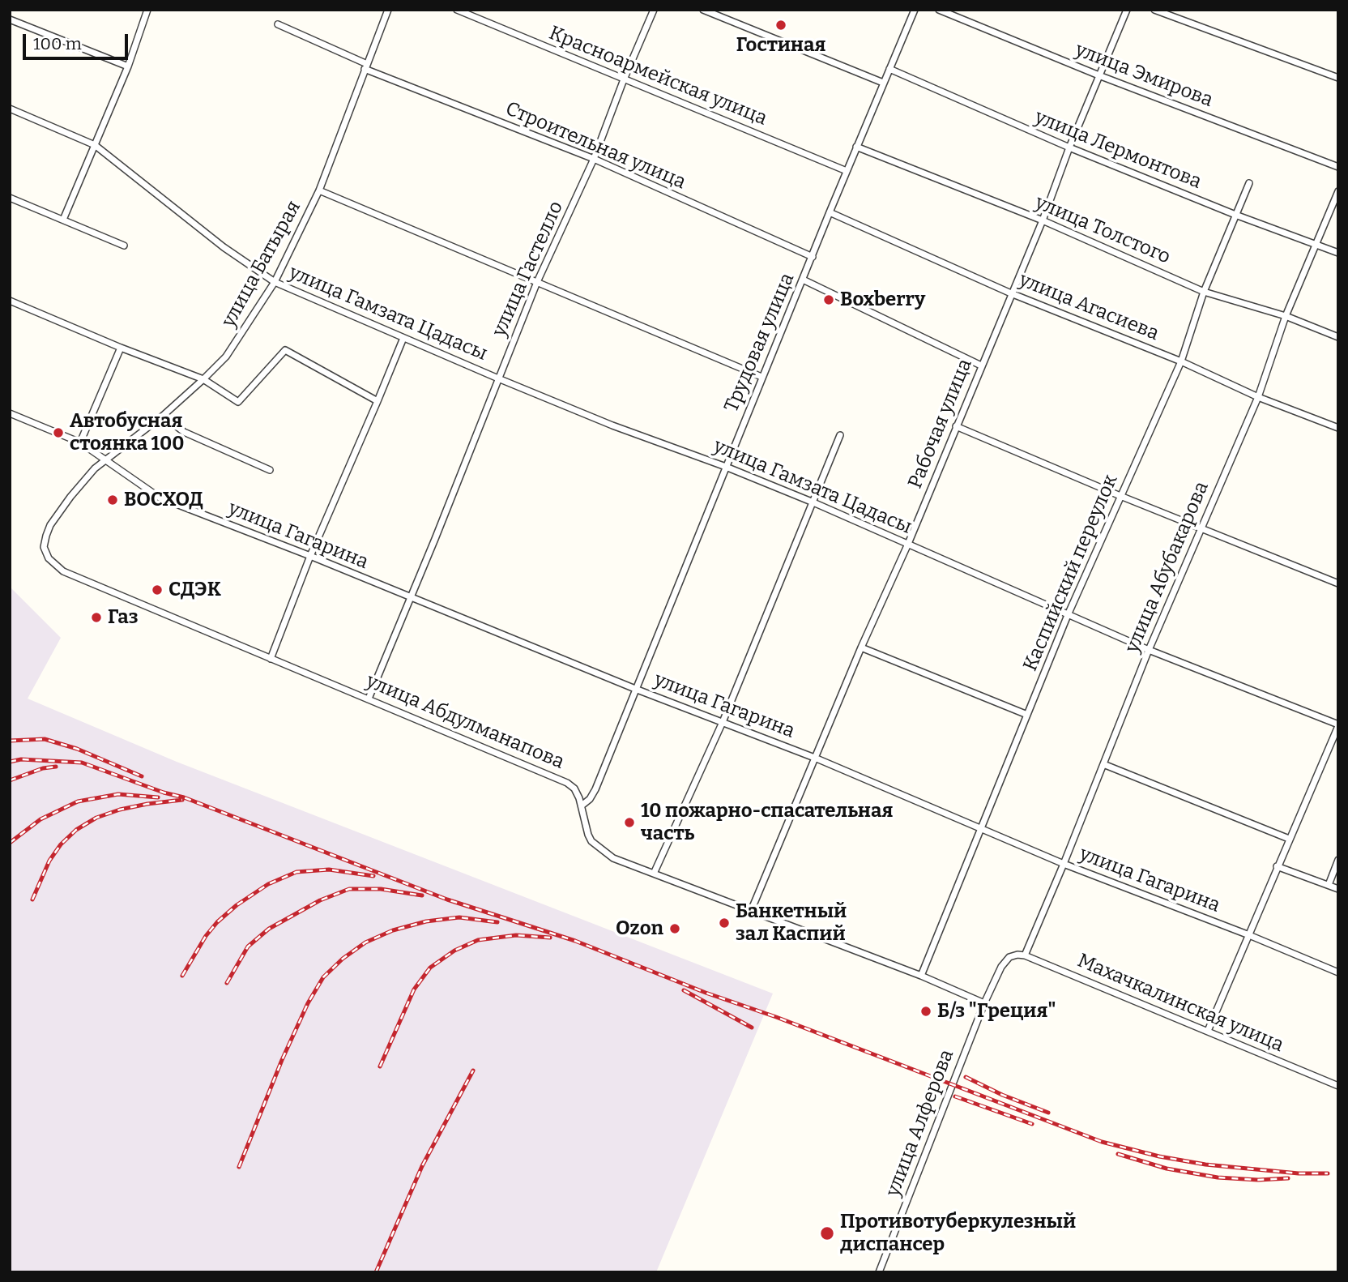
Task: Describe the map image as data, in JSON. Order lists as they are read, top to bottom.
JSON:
{
  "streets": {
    "street": [
      "улица Эмирова",
      "Красноармейская улица",
      "Строительная улица",
      "улица Лермонтова",
      "улица Толстого",
      "улица Батырая",
      "улица Гастелло",
      "улица Агасиева",
      "улица Гамзата Цадасы",
      "Трудовая улица",
      "Рабочая улица",
      "улица Гагарина",
      "улица Абубакарова",
      "Каспийский переулок",
      "улица Абдулманапова",
      "Махачкалинская улица",
      "улица Алферова"
    ]
  },
  "crossings": [
    ["улица Эмирова", "Рабочая улица"],
    ["Красноармейская улица", "улица Гастелло"],
    ["Красноармейская улица", "Трудовая улица"],
    ["Строительная улица", "улица Батырая"],
    ["Строительная улица", "улица Гастелло"],
    ["Строительная улица", "Трудовая улица"],
    ["улица Лермонтова", "Трудовая улица"],
    ["улица Лермонтова", "Рабочая улица"],
    ["улица Лермонтова", "улица Абубакарова"],
    ["улица Лермонтова", "Каспийский переулок"],
    ["улица Толстого", "Трудовая улица"],
    ["улица Толстого", "Рабочая улица"],
    ["улица Толстого", "улица Абубакарова"],
    ["улица Толстого", "Каспийский переулок"],
    ["улица Батырая", "улица Гамзата Цадасы"],
    ["улица Батырая", "улица Гагарина"],
    ["улица Батырая", "улица Абдулманапова"],
    ["улица Гастелло", "улица Гамзата Цадасы"],
    ["улица Гастелло", "улица Гагарина"],
    ["улица Гастелло", "улица Абдулманапова"],
    ["улица Агасиева", "Трудовая улица"],
    ["улица Агасиева", "Рабочая улица"],
    ["улица Агасиева", "улица Абубакарова"],
    ["улица Агасиева", "Каспийский переулок"],
    ["улица Гамзата Цадасы", "Трудовая улица"],
    ["улица Гамзата Цадасы", "Рабочая улица"],
    ["улица Гамзата Цадасы", "улица Абубакарова"],
    ["улица Гамзата Цадасы", "Каспийский переулок"],
    ["Трудовая улица", "улица Гагарина"],
    ["Трудовая улица", "улица Абдулманапова"],
    ["Рабочая улица", "улица Гагарина"],
    ["Рабочая улица", "улица Абдулманапова"],
    ["улица Гагарина", "улица Абубакарова"],
    ["улица Гагарина", "Каспийский переулок"],
    ["улица Абубакарова", "Махачкалинская улица"],
    ["Каспийский переулок", "улица Абдулманапова"],
    ["улица Абдулманапова", "улица Алферова"],
    ["Махачкалинская улица", "улица Алферова"]
  ],
  "places": [
    "Гостиная",
    "Boxberry",
    "Автобусная стоянка 100",
    "ВОСХОД",
    "СДЭК",
    "Газ",
    "10 пожарно-спасательная часть",
    "Банкетный зал Каспий",
    "Ozon",
    "Б/з \"Греция\"",
    "Противотуберкулезный диспансер"
  ],
  "scale_bar": "100 m"
}
